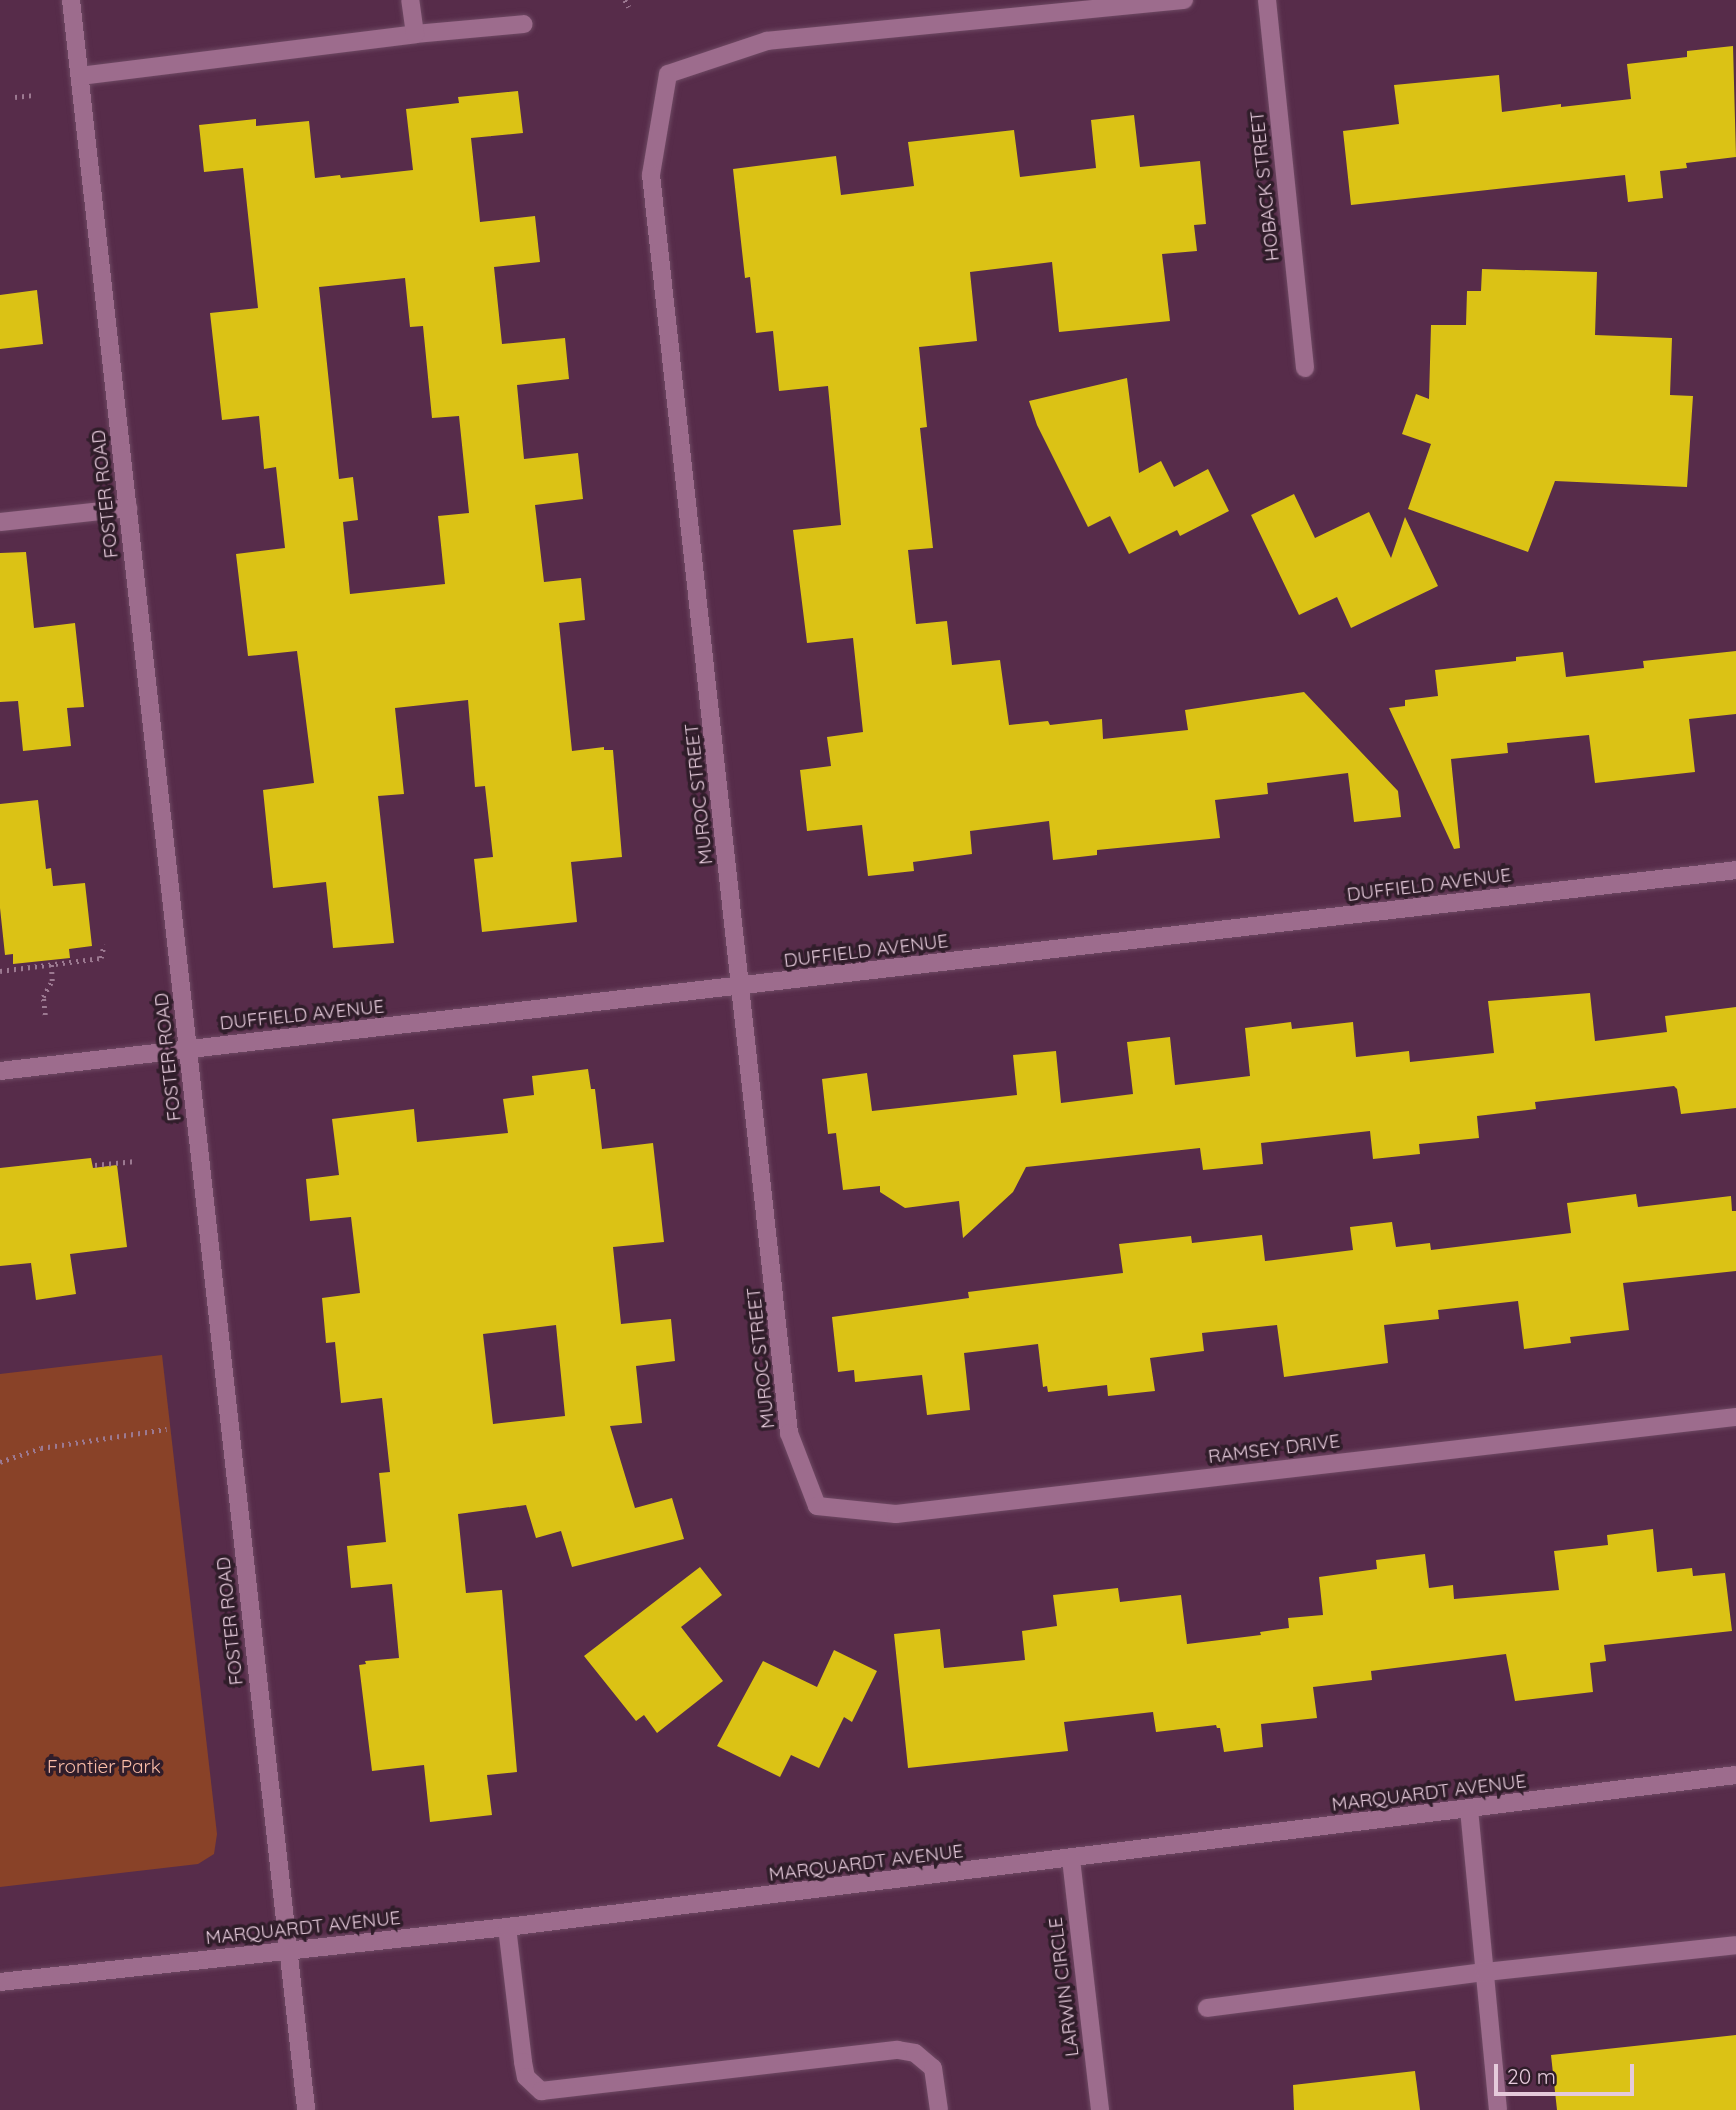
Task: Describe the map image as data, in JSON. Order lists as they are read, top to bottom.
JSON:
{
  "streets": {
    "street": [
      "HOBACK STREET",
      "FOSTER ROAD",
      "MUROC STREET",
      "DUFFIELD AVENUE",
      "RAMSEY DRIVE",
      "MARQUARDT AVENUE",
      "LARWIN CIRCLE"
    ]
  },
  "crossings": [
    ["FOSTER ROAD", "DUFFIELD AVENUE"],
    ["FOSTER ROAD", "MARQUARDT AVENUE"],
    ["MUROC STREET", "DUFFIELD AVENUE"],
    ["MUROC STREET", "RAMSEY DRIVE"],
    ["MARQUARDT AVENUE", "LARWIN CIRCLE"]
  ],
  "parks": ["Frontier Park"],
  "scale_bar": "20 m"
}
